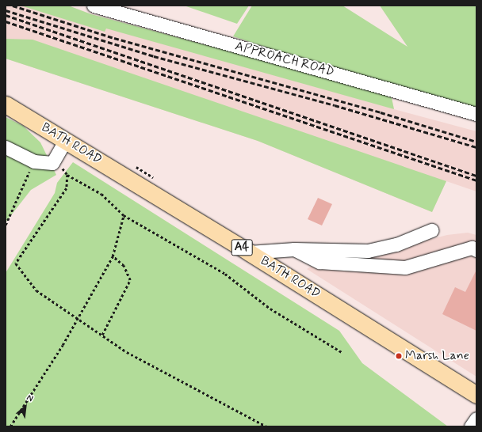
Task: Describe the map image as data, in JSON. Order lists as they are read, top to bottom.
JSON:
{
  "streets": {
    "main road": ["BATH ROAD", "A4"],
    "street": ["APPROACH ROAD"]
  },
  "places": ["Marsh Lane"],
  "north": "top right"
}
